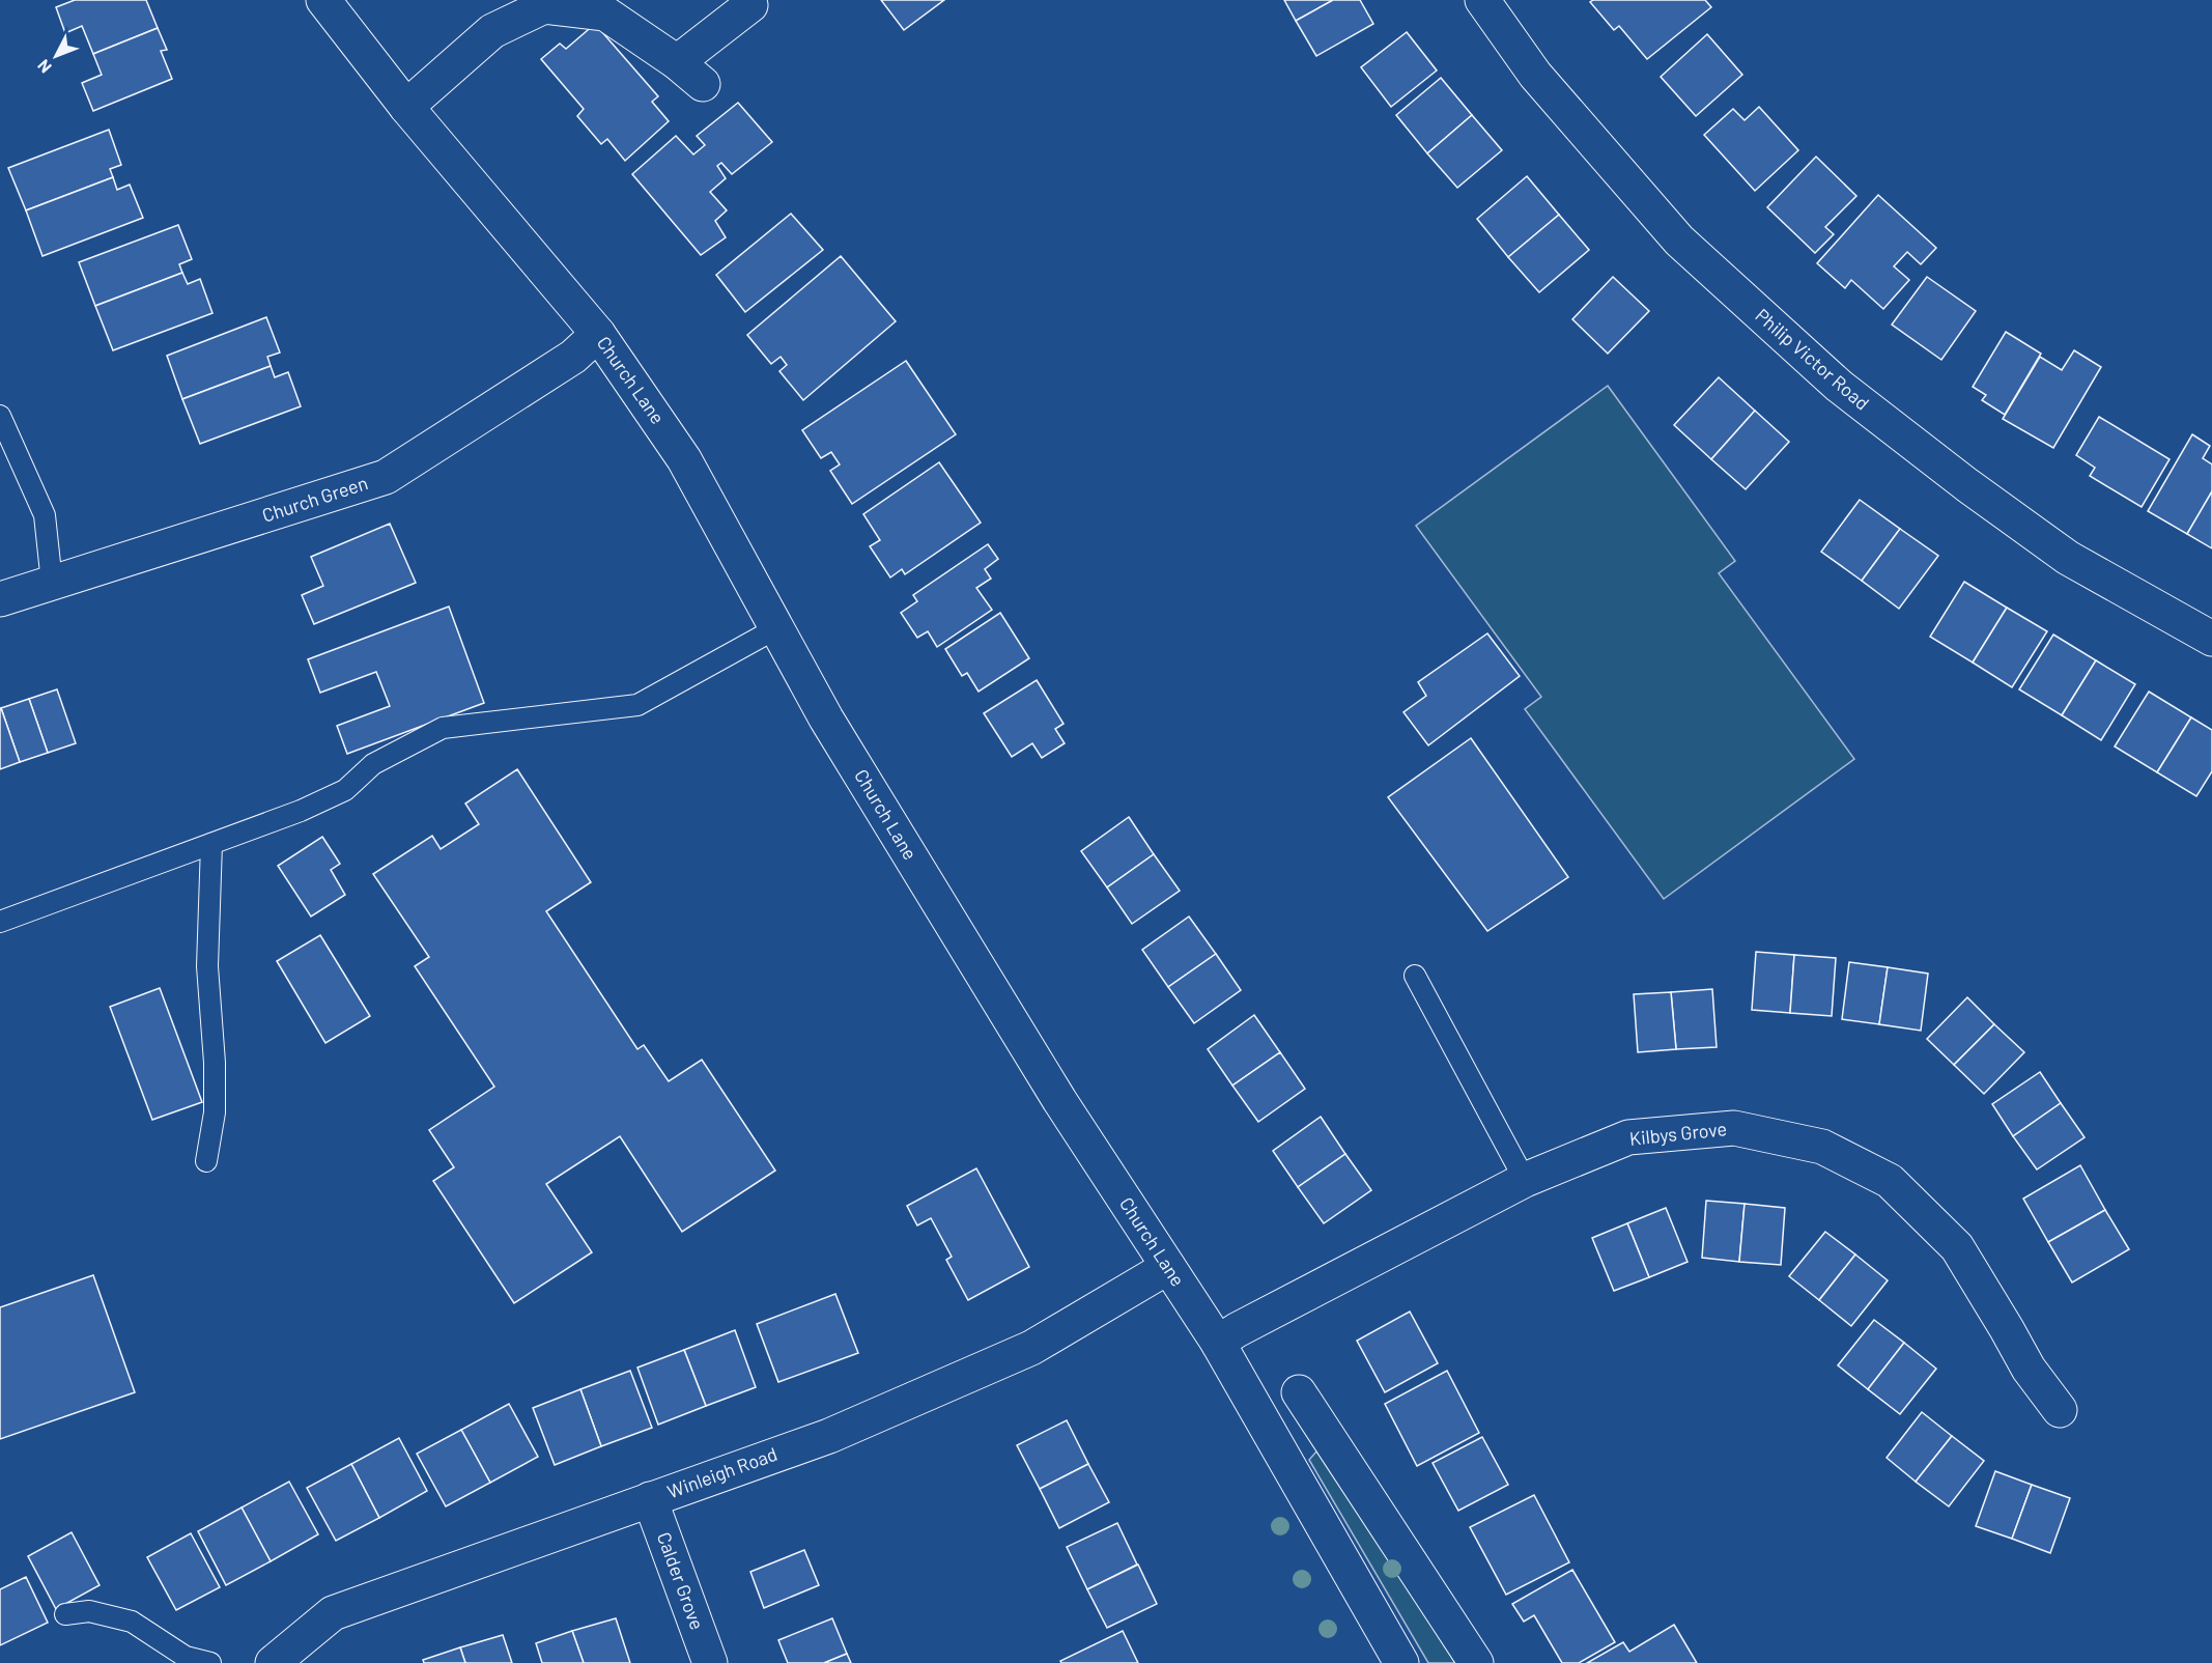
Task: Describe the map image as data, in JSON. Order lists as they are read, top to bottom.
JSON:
{
  "streets": {
    "street": [
      "Philip Victor Road",
      "Church Lane",
      "Church Green",
      "Kilbys Grove",
      "Winleigh Road",
      "Calder Grove"
    ]
  },
  "crossings": [
    ["Church Lane", "Church Green"],
    ["Church Lane", "Kilbys Grove"],
    ["Church Lane", "Winleigh Road"],
    ["Winleigh Road", "Calder Grove"]
  ],
  "north": "bottom left"
}
